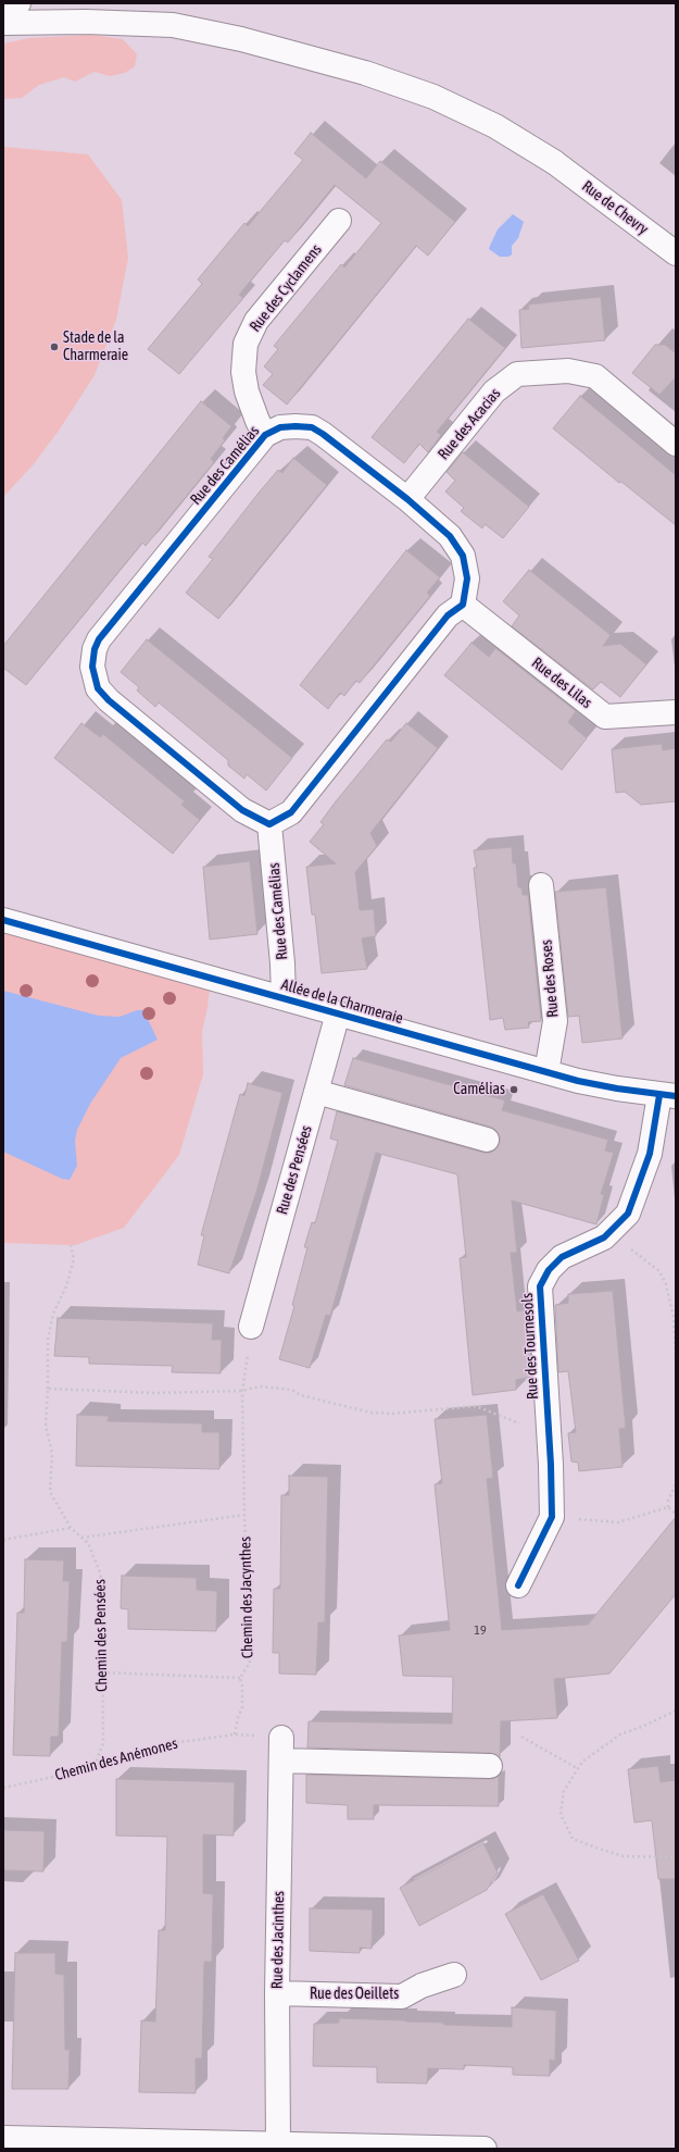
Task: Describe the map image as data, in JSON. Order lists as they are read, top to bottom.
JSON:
{
  "streets": {
    "main road": [
      "Rue de Chevry",
      "Rue des Cyclamens",
      "Rue des Acacias",
      "Rue des Camélias",
      "Rue des Lilas",
      "Rue des Roses",
      "Allée de la Charmeraie",
      "Rue des Pensées",
      "Rue des Tournesols",
      "Rue des Jacinthes",
      "Rue des Oeillets"
    ],
    "path": ["Chemin des Jacynthes", "Chemin des Pensées", "Chemin des Anémones"]
  },
  "crossings": [
    ["Rue des Cyclamens", "Rue des Camélias"],
    ["Rue des Acacias", "Rue des Camélias"],
    ["Rue des Camélias", "Rue des Lilas"],
    ["Rue des Camélias", "Allée de la Charmeraie"],
    ["Rue des Roses", "Allée de la Charmeraie"],
    ["Allée de la Charmeraie", "Rue des Pensées"],
    ["Allée de la Charmeraie", "Rue des Tournesols"],
    ["Chemin des Jacynthes", "Chemin des Pensées"],
    ["Chemin des Jacynthes", "Chemin des Anémones"],
    ["Chemin des Pensées", "Chemin des Anémones"],
    ["Chemin des Anémones", "Rue des Jacinthes"],
    ["Rue des Jacinthes", "Rue des Oeillets"]
  ],
  "places": ["Stade de la Charmeraie", "Camélias"],
  "house_numbers": ["19"]
}
